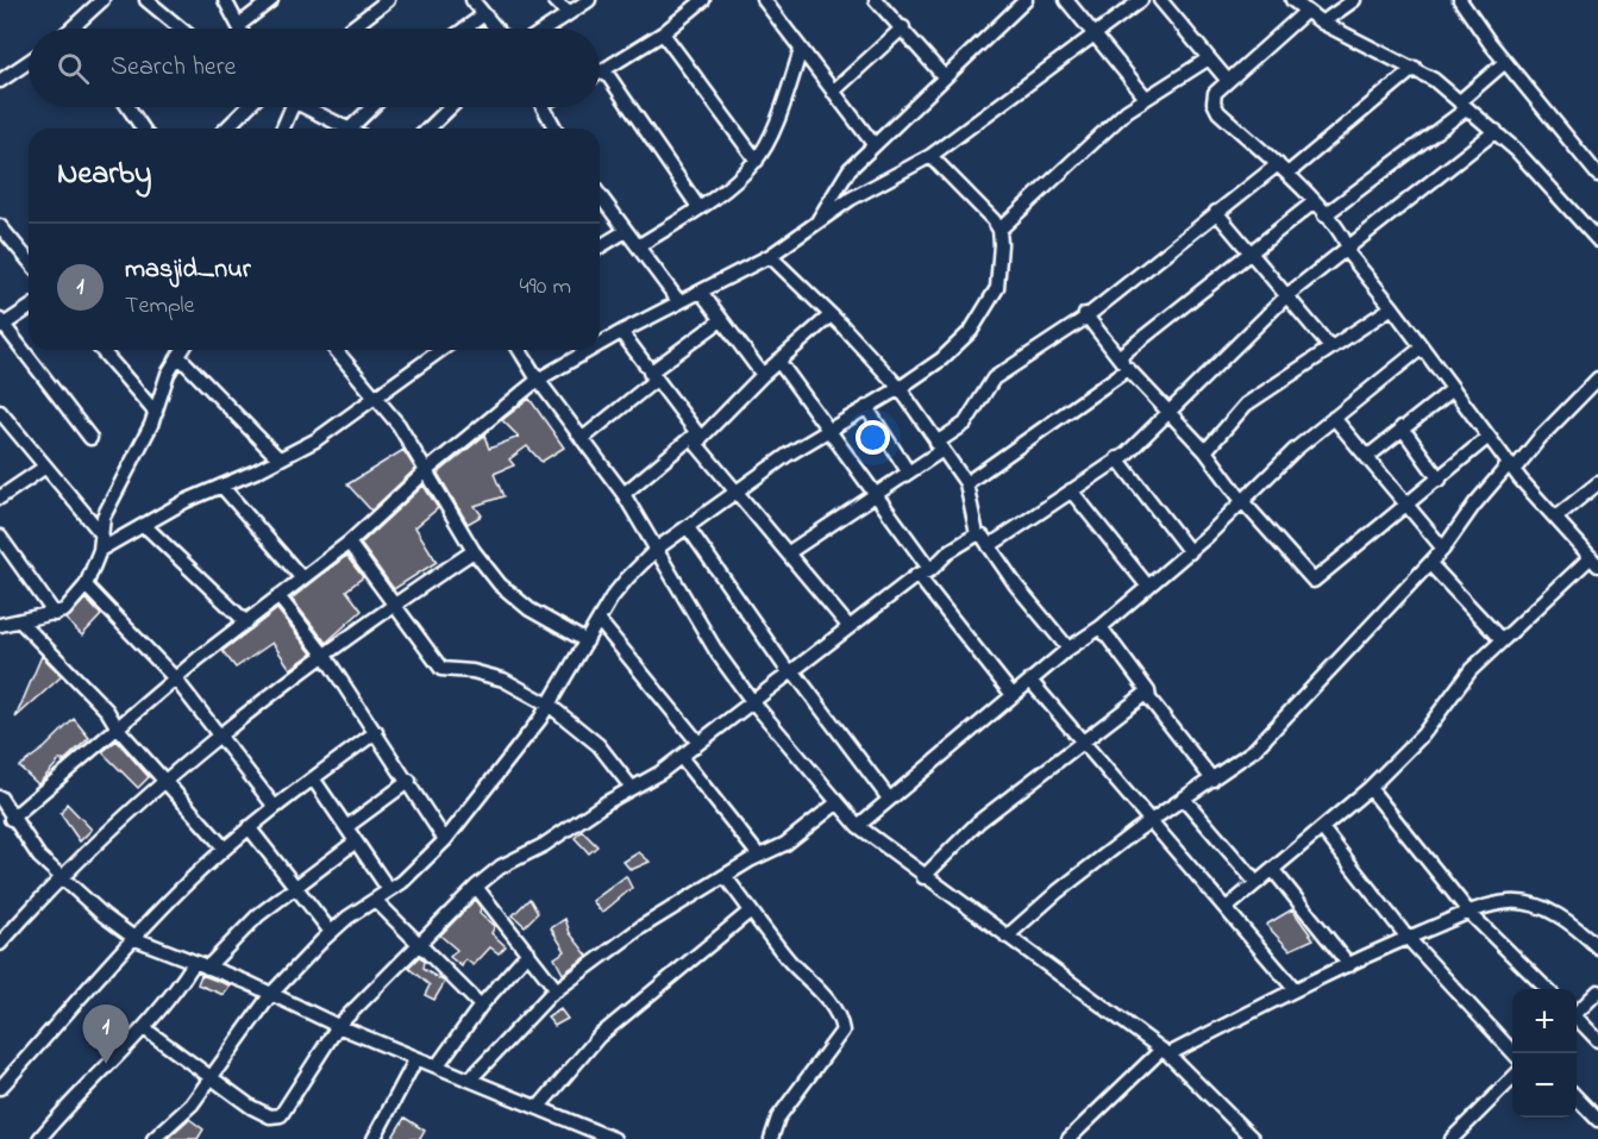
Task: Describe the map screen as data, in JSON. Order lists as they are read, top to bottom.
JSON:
{
  "page": {
    "search": "Search here",
    "heading": "Nearby",
    "list": [
      {
        "mark": "1",
        "name": "masjid_nur",
        "note": "Temple",
        "value": "490 m"
      }
    ],
    "map_buttons": ["+", "−"],
    "pins": "1"
  }
}
